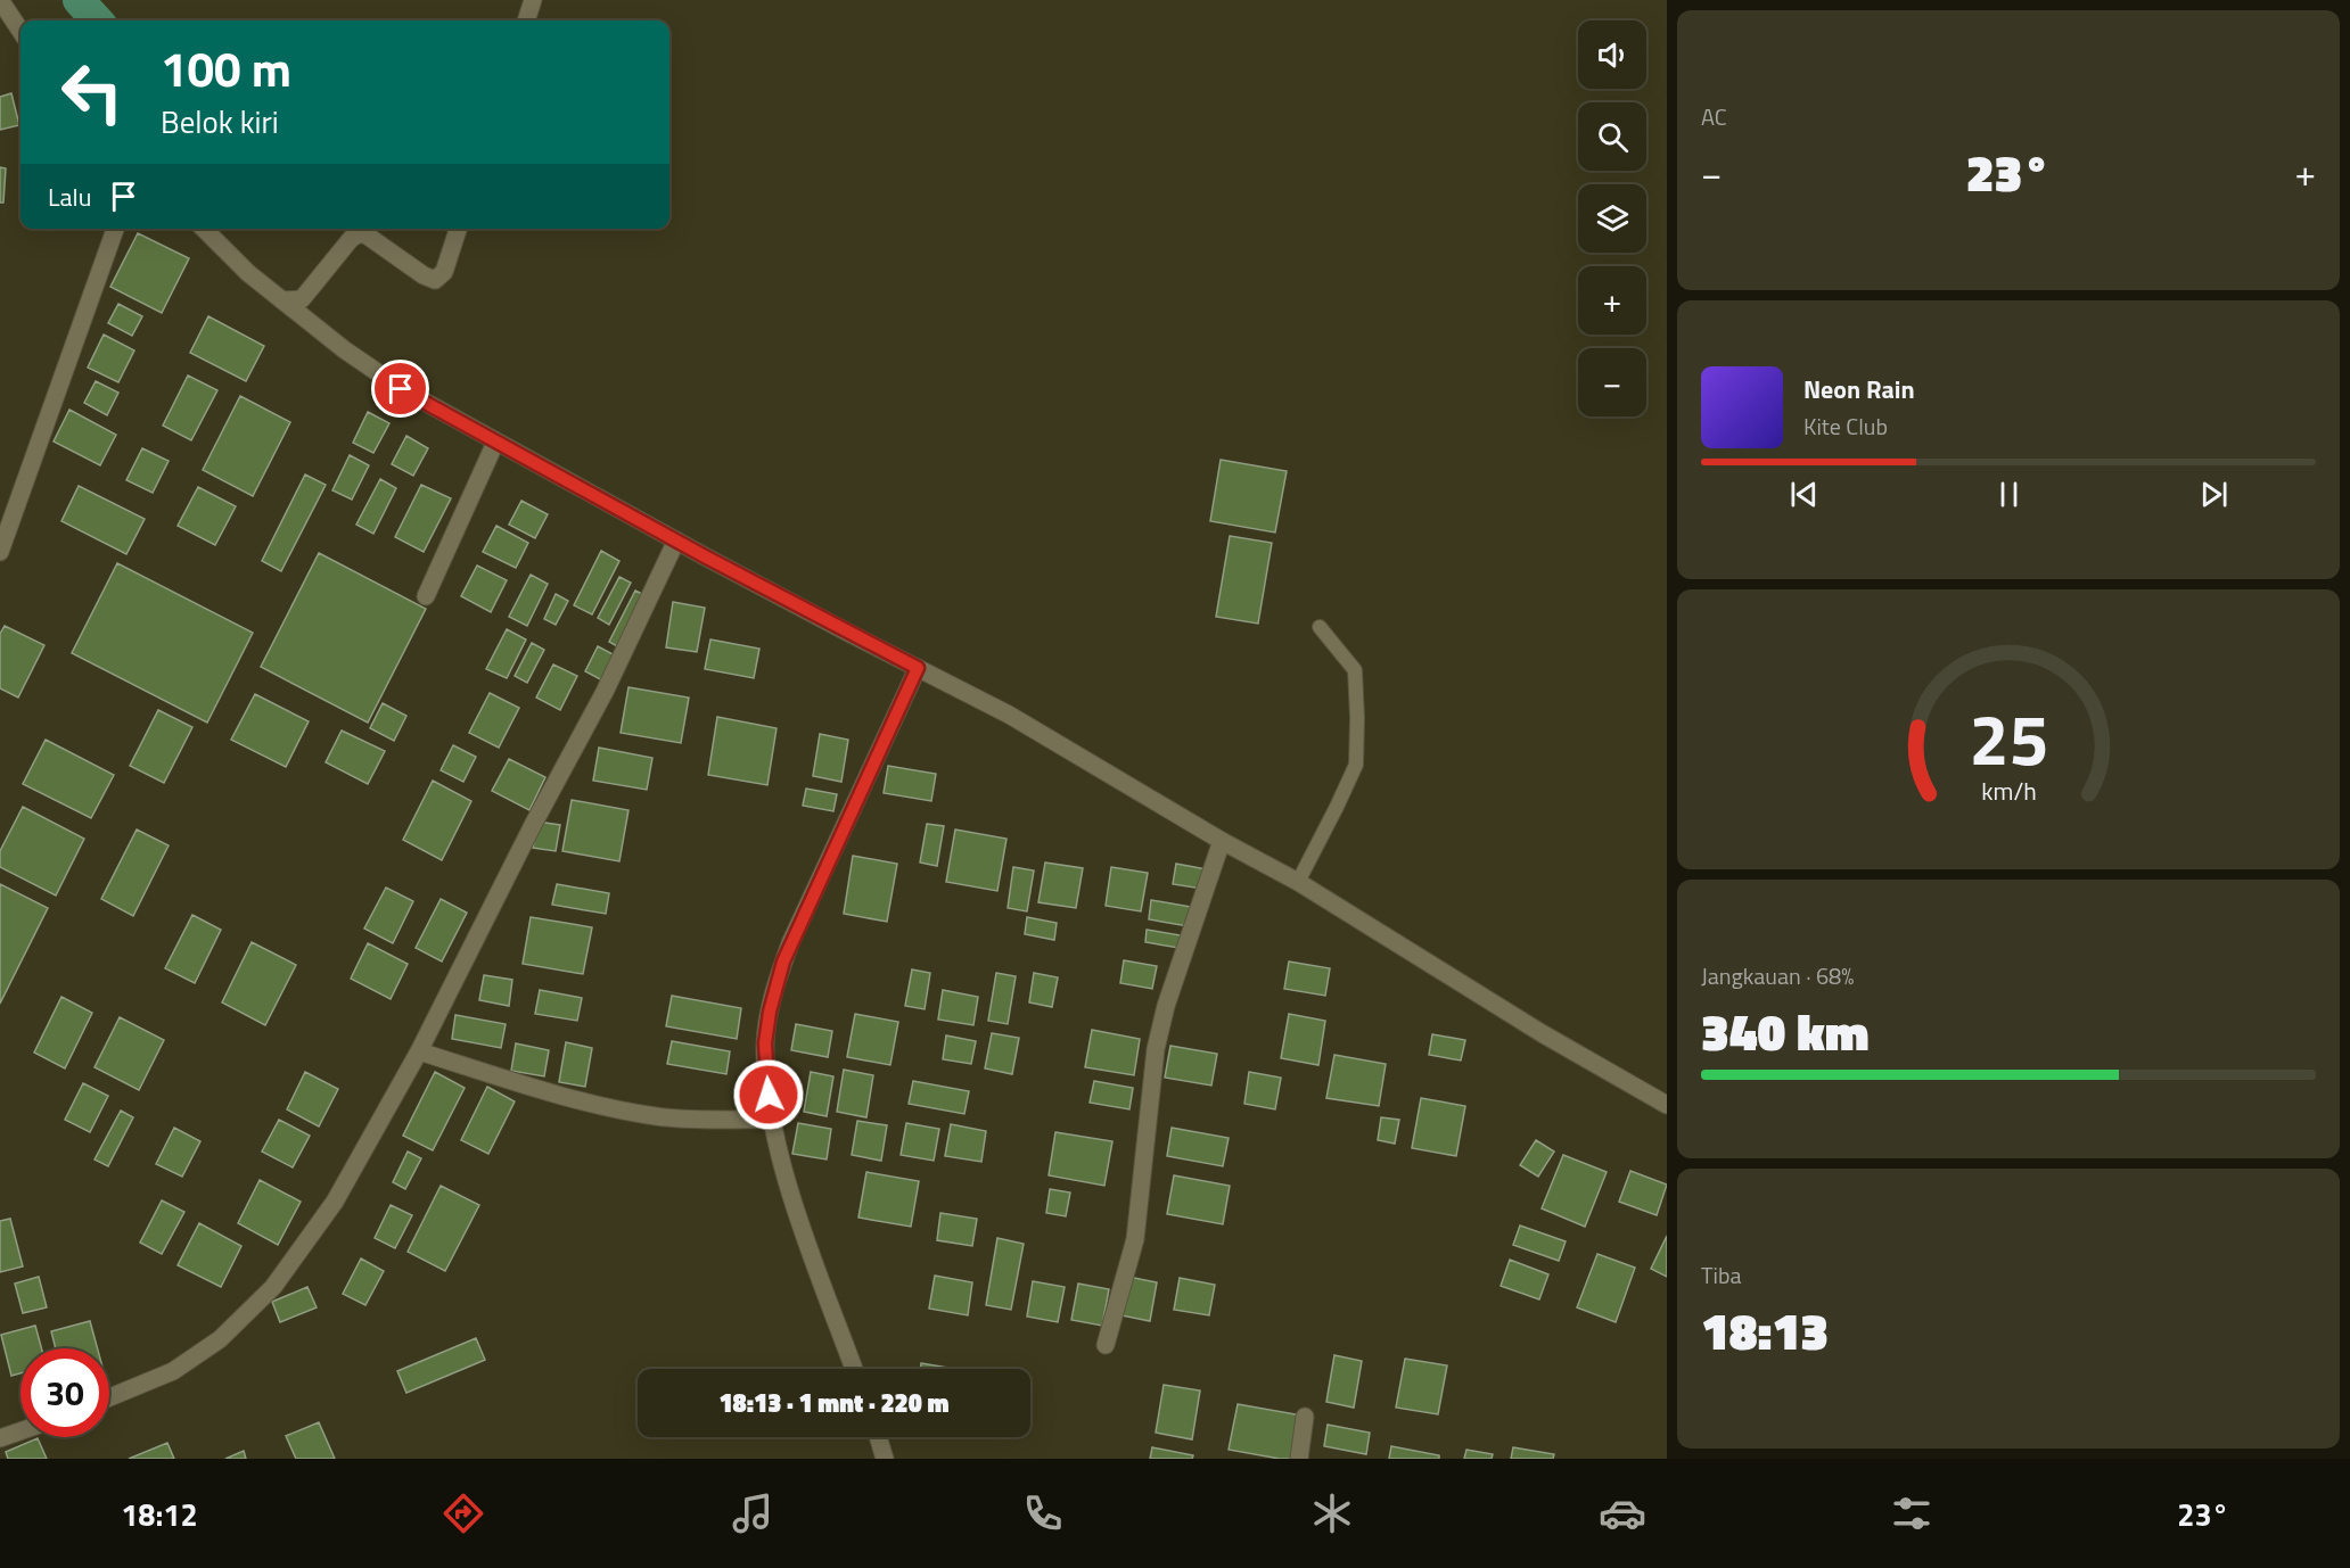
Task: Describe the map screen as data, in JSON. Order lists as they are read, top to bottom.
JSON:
{
  "page": {
    "tile": [
      "AC",
      ["Jangkauan · 68%", "340 km"],
      ["Tiba", "18:13"]
    ],
    "map_buttons": ["+", "−"],
    "turn": ["100 m", "Belok kiri"],
    "heat": ["−", "23°", "+"],
    "then": "Lalu",
    "song": ["Neon Rain", "Kite Club"],
    "limit": "30",
    "trip": "18:13 · 1 mnt · 220 m",
    "tabs": ["18:12", "23°"],
    "gauge": ["25", "km/h"]
  }
}
